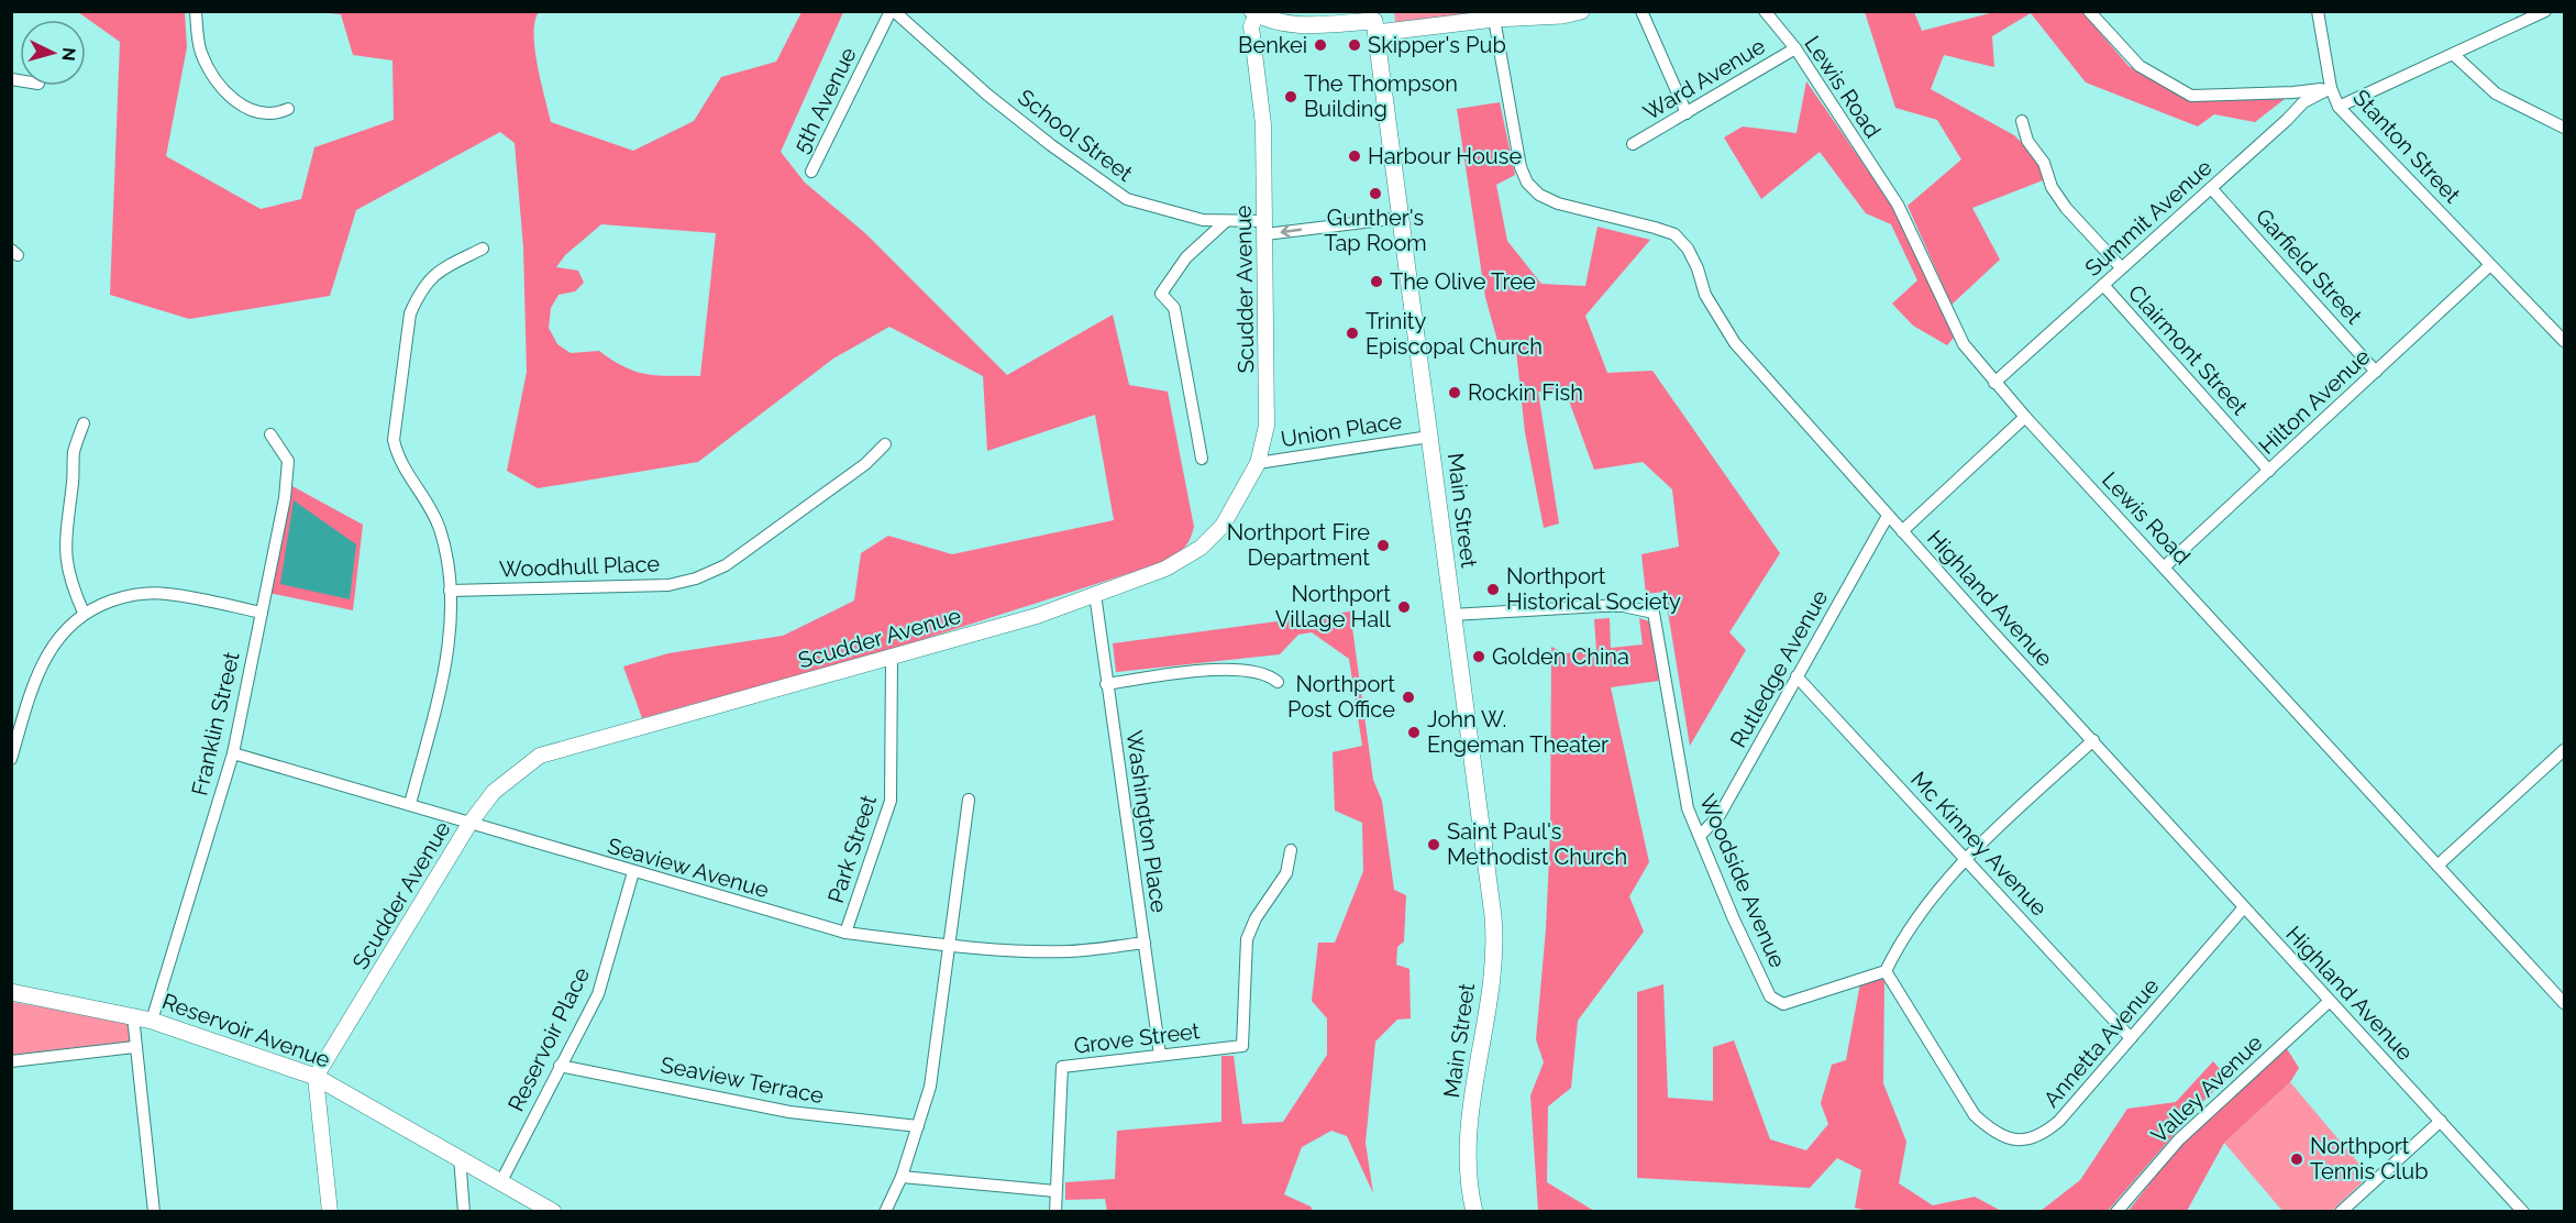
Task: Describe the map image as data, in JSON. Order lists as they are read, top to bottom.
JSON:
{
  "streets": {
    "main road": ["Main Street", "Reservoir Avenue"],
    "street": [
      "Ward Avenue",
      "Lewis Road",
      "5th Avenue",
      "School Street",
      "Stanton Street",
      "Summit Avenue",
      "Garfield Street",
      "Scudder Avenue",
      "Clairmont Street",
      "Hilton Avenue",
      "Union Place",
      "Woodhull Place",
      "Highland Avenue",
      "Rutledge Avenue",
      "Franklin Street",
      "Washington Place",
      "Mc Kinney Avenue",
      "Park Street",
      "Seaview Avenue",
      "Woodside Avenue",
      "Grove Street",
      "Reservoir Place",
      "Annetta Avenue",
      "Seaview Terrace",
      "Valley Avenue"
    ]
  },
  "crossings": [
    ["Ward Avenue", "Lewis Road"],
    ["Lewis Road", "Summit Avenue"],
    ["Lewis Road", "Hilton Avenue"],
    ["5th Avenue", "School Street"],
    ["School Street", "Scudder Avenue"],
    ["School Street", "Main Street"],
    ["Stanton Street", "Summit Avenue"],
    ["Stanton Street", "Hilton Avenue"],
    ["Summit Avenue", "Garfield Street"],
    ["Summit Avenue", "Clairmont Street"],
    ["Garfield Street", "Hilton Avenue"],
    ["Scudder Avenue", "Union Place"],
    ["Scudder Avenue", "Washington Place"],
    ["Scudder Avenue", "Park Street"],
    ["Scudder Avenue", "Seaview Avenue"],
    ["Scudder Avenue", "Reservoir Avenue"],
    ["Clairmont Street", "Hilton Avenue"],
    ["Union Place", "Main Street"],
    ["Main Street", "Woodside Avenue"],
    ["Highland Avenue", "Rutledge Avenue"],
    ["Highland Avenue", "Annetta Avenue"],
    ["Highland Avenue", "Valley Avenue"],
    ["Rutledge Avenue", "Mc Kinney Avenue"],
    ["Rutledge Avenue", "Woodside Avenue"],
    ["Franklin Street", "Seaview Avenue"],
    ["Franklin Street", "Reservoir Avenue"],
    ["Washington Place", "Seaview Avenue"],
    ["Washington Place", "Grove Street"],
    ["Mc Kinney Avenue", "Annetta Avenue"],
    ["Park Street", "Seaview Avenue"],
    ["Seaview Avenue", "Reservoir Place"],
    ["Woodside Avenue", "Annetta Avenue"],
    ["Reservoir Avenue", "Reservoir Place"],
    ["Reservoir Place", "Seaview Terrace"]
  ],
  "places": [
    "Benkei",
    "Skipper's Pub",
    "The Thompson Building",
    "Harbour House",
    "Gunther's Tap Room",
    "The Olive Tree",
    "Trinity Episcopal Church",
    "Rockin Fish",
    "Northport Fire Department",
    "Northport Historical Society",
    "Northport Village Hall",
    "Golden China",
    "Northport Post Office",
    "John W. Engeman Theater",
    "Saint Paul's Methodist Church",
    "Northport Tennis Club"
  ],
  "north": "right"
}
